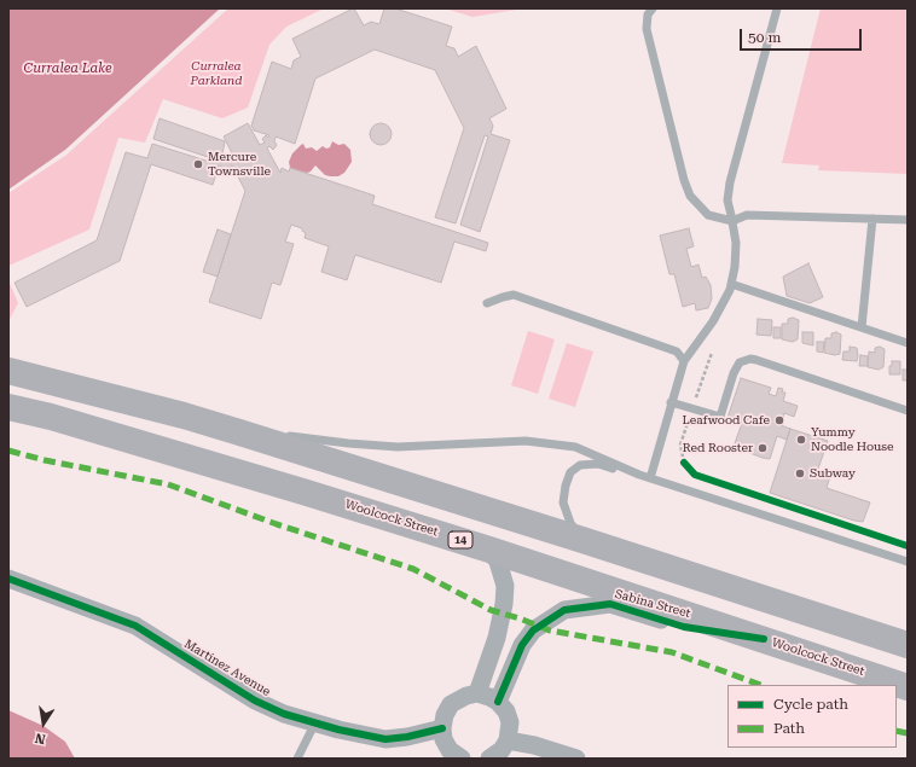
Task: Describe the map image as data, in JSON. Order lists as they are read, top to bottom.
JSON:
{
  "streets": {
    "main road": ["Woolcock Street", "14"],
    "street": ["Sabina Street", "Martinez Avenue"]
  },
  "crossings": [
    ["Woolcock Street", "Sabina Street"]
  ],
  "water": ["Curralea Lake"],
  "parks": ["Curralea Parkland"],
  "places": [
    "Mercure Townsville",
    "Leafwood Cafe",
    "Yummy Noodle House",
    "Red Rooster",
    "Subway"
  ],
  "legend": ["Cycle path", "Path"],
  "scale_bar": "50 m",
  "north": "bottom"
}
